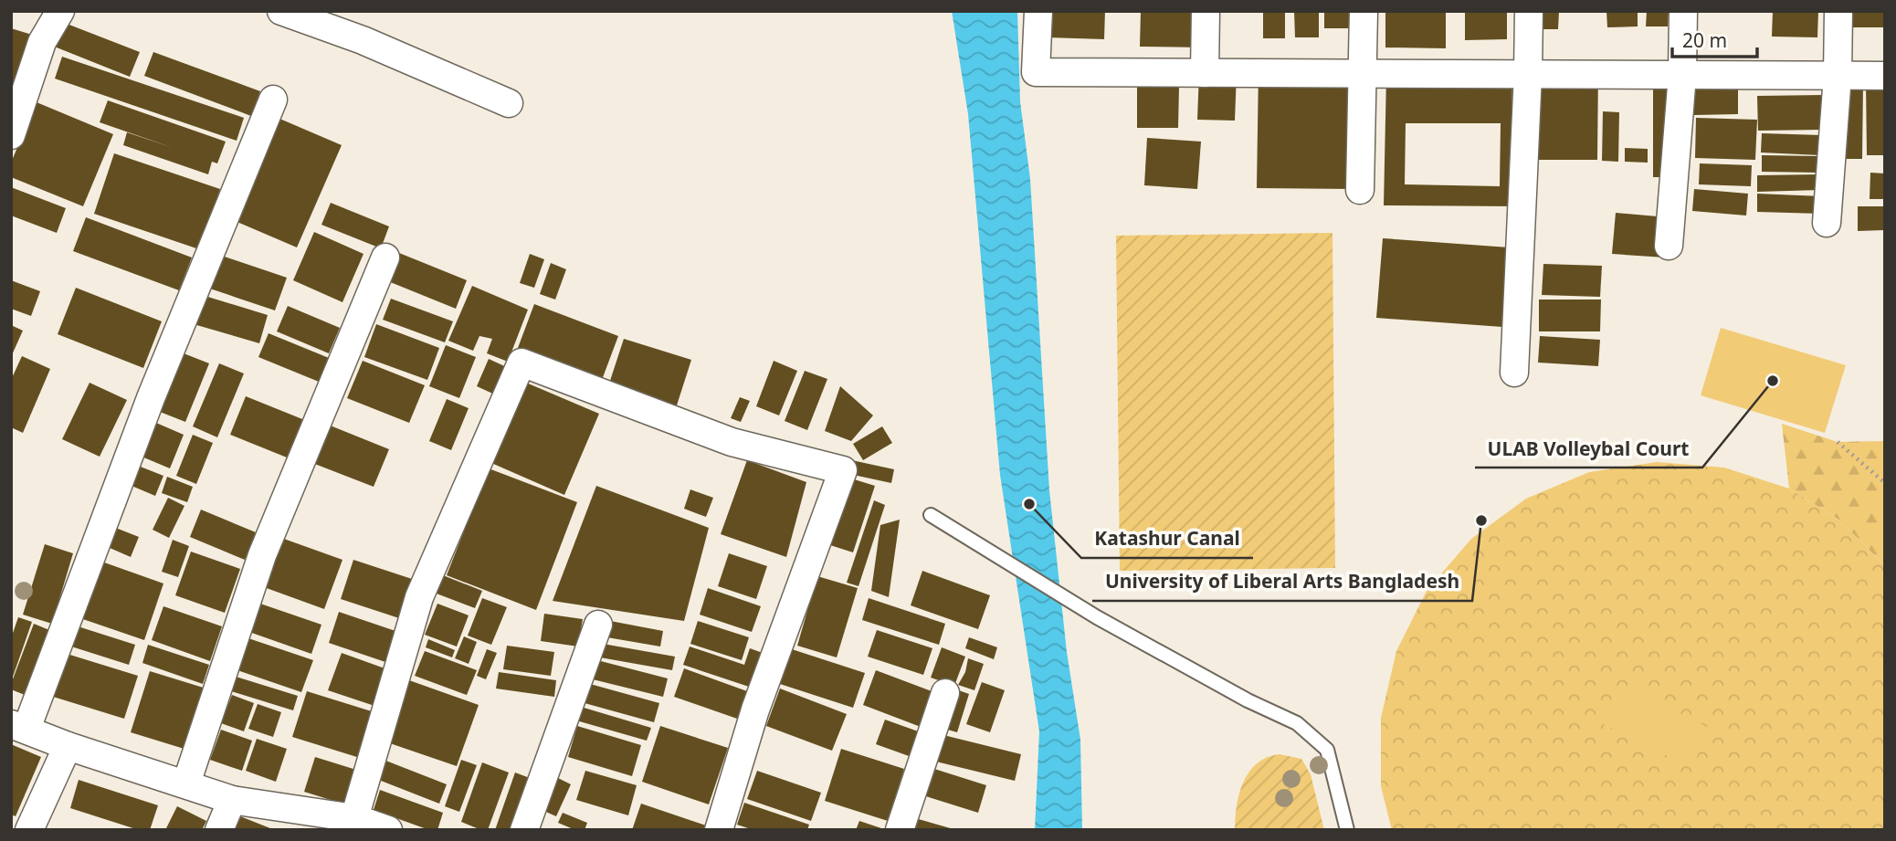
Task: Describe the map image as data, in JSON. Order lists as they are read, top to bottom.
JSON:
{
  "places": ["ULAB Volleybal Court", "Katashur Canal", "University of Liberal Arts Bangladesh"],
  "scale_bar": "20 m"
}
